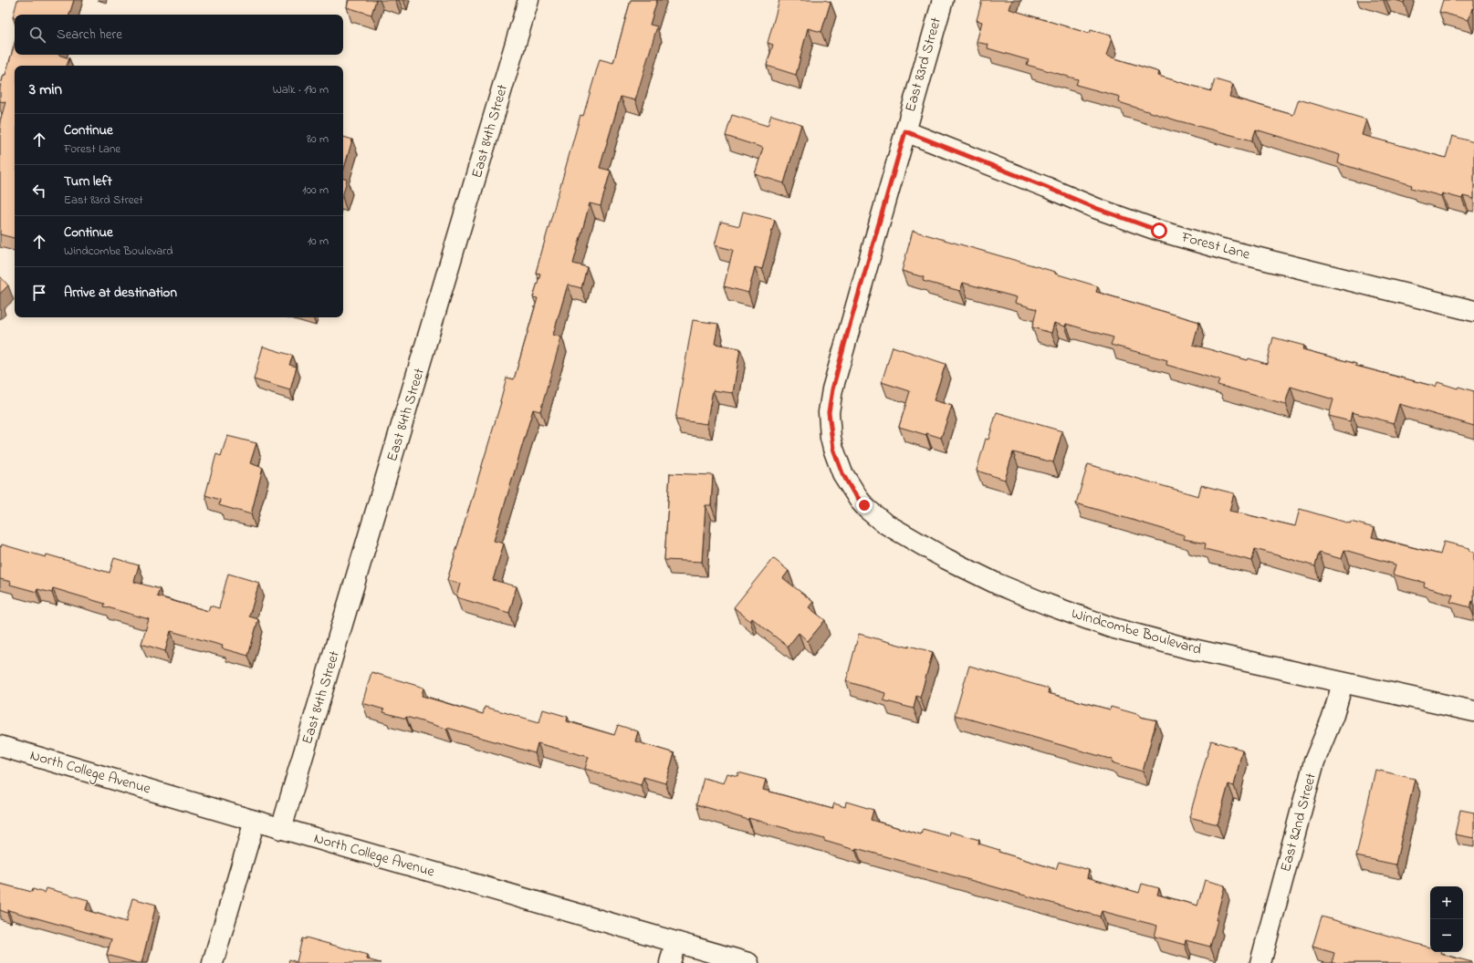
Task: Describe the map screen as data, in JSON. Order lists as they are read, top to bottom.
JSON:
{
  "streets": {
    "street": [
      "East 83rd Street",
      "East 84th Street",
      "Forest Lane",
      "Windcombe Boulevard",
      "North College Avenue",
      "East 82nd Street"
    ]
  },
  "crossings": [
    ["East 83rd Street", "Forest Lane"],
    ["East 83rd Street", "Windcombe Boulevard"],
    ["East 84th Street", "North College Avenue"],
    ["Windcombe Boulevard", "East 82nd Street"]
  ],
  "page": {
    "search": "Search here",
    "heading": ["3 min", "Walk · 190 m"],
    "list": [
      ["Continue", "Forest Lane", "80 m"],
      ["Turn left", "East 83rd Street", "100 m"],
      ["Continue", "Windcombe Boulevard", "10 m"],
      "Arrive at destination"
    ],
    "map_buttons": ["+", "−"]
  }
}
